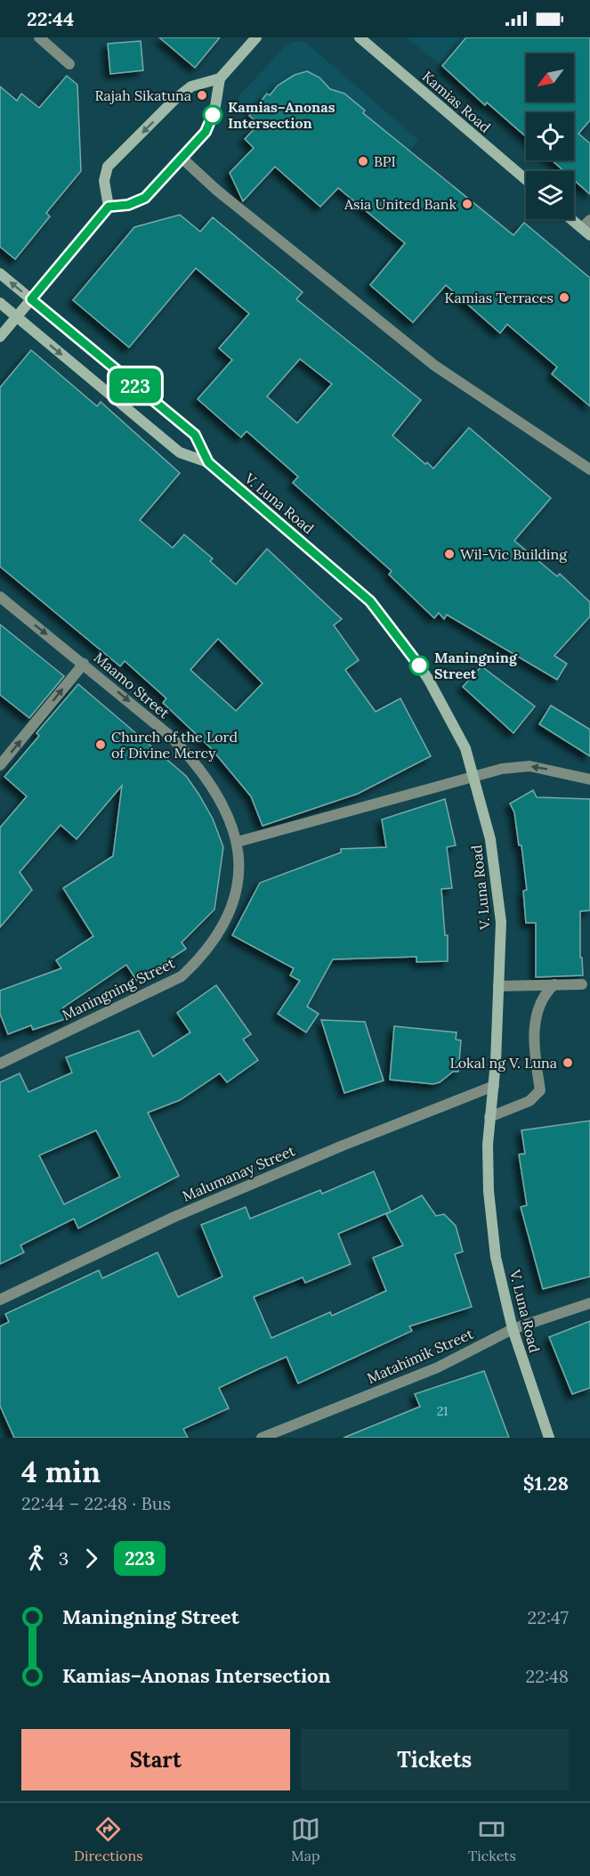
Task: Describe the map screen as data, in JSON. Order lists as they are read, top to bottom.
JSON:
{
  "streets": {
    "main road": ["Kamias Road", "V. Luna Road"],
    "street": [
      "Maamo Street",
      "Maningning Street",
      "Malumanay Street",
      "Matahimik Street"
    ]
  },
  "crossings": [
    ["V. Luna Road", "Malumanay Street"],
    ["V. Luna Road", "Matahimik Street"],
    ["Maamo Street", "Maningning Street"]
  ],
  "one_way": ["Maamo Street"],
  "places": [
    "Rajah Sikatuna",
    "Kamias–Anonas Intersection",
    "BPI",
    "Asia United Bank",
    "Kamias Terraces",
    "Wil-Vic Building",
    "Maningning Street",
    "Church of the Lord of Divine Mercy",
    "Lokal ng V. Luna"
  ],
  "lines": ["bus line 223"],
  "house_numbers": ["21"],
  "north": "bottom left",
  "page": {
    "status": "22:44",
    "on_map": "223",
    "heading": ["4 min", "22:44 – 22:48 · Bus", "$1.28"],
    "legs": ["3", "223"],
    "list": [
      {
        "name": "Maningning Street",
        "value": "22:47"
      },
      {
        "name": "Kamias–Anonas Intersection",
        "value": "22:48"
      }
    ],
    "buttons": ["Start", "Tickets"],
    "tabs": ["Directions", "Map", "Tickets"]
  }
}
